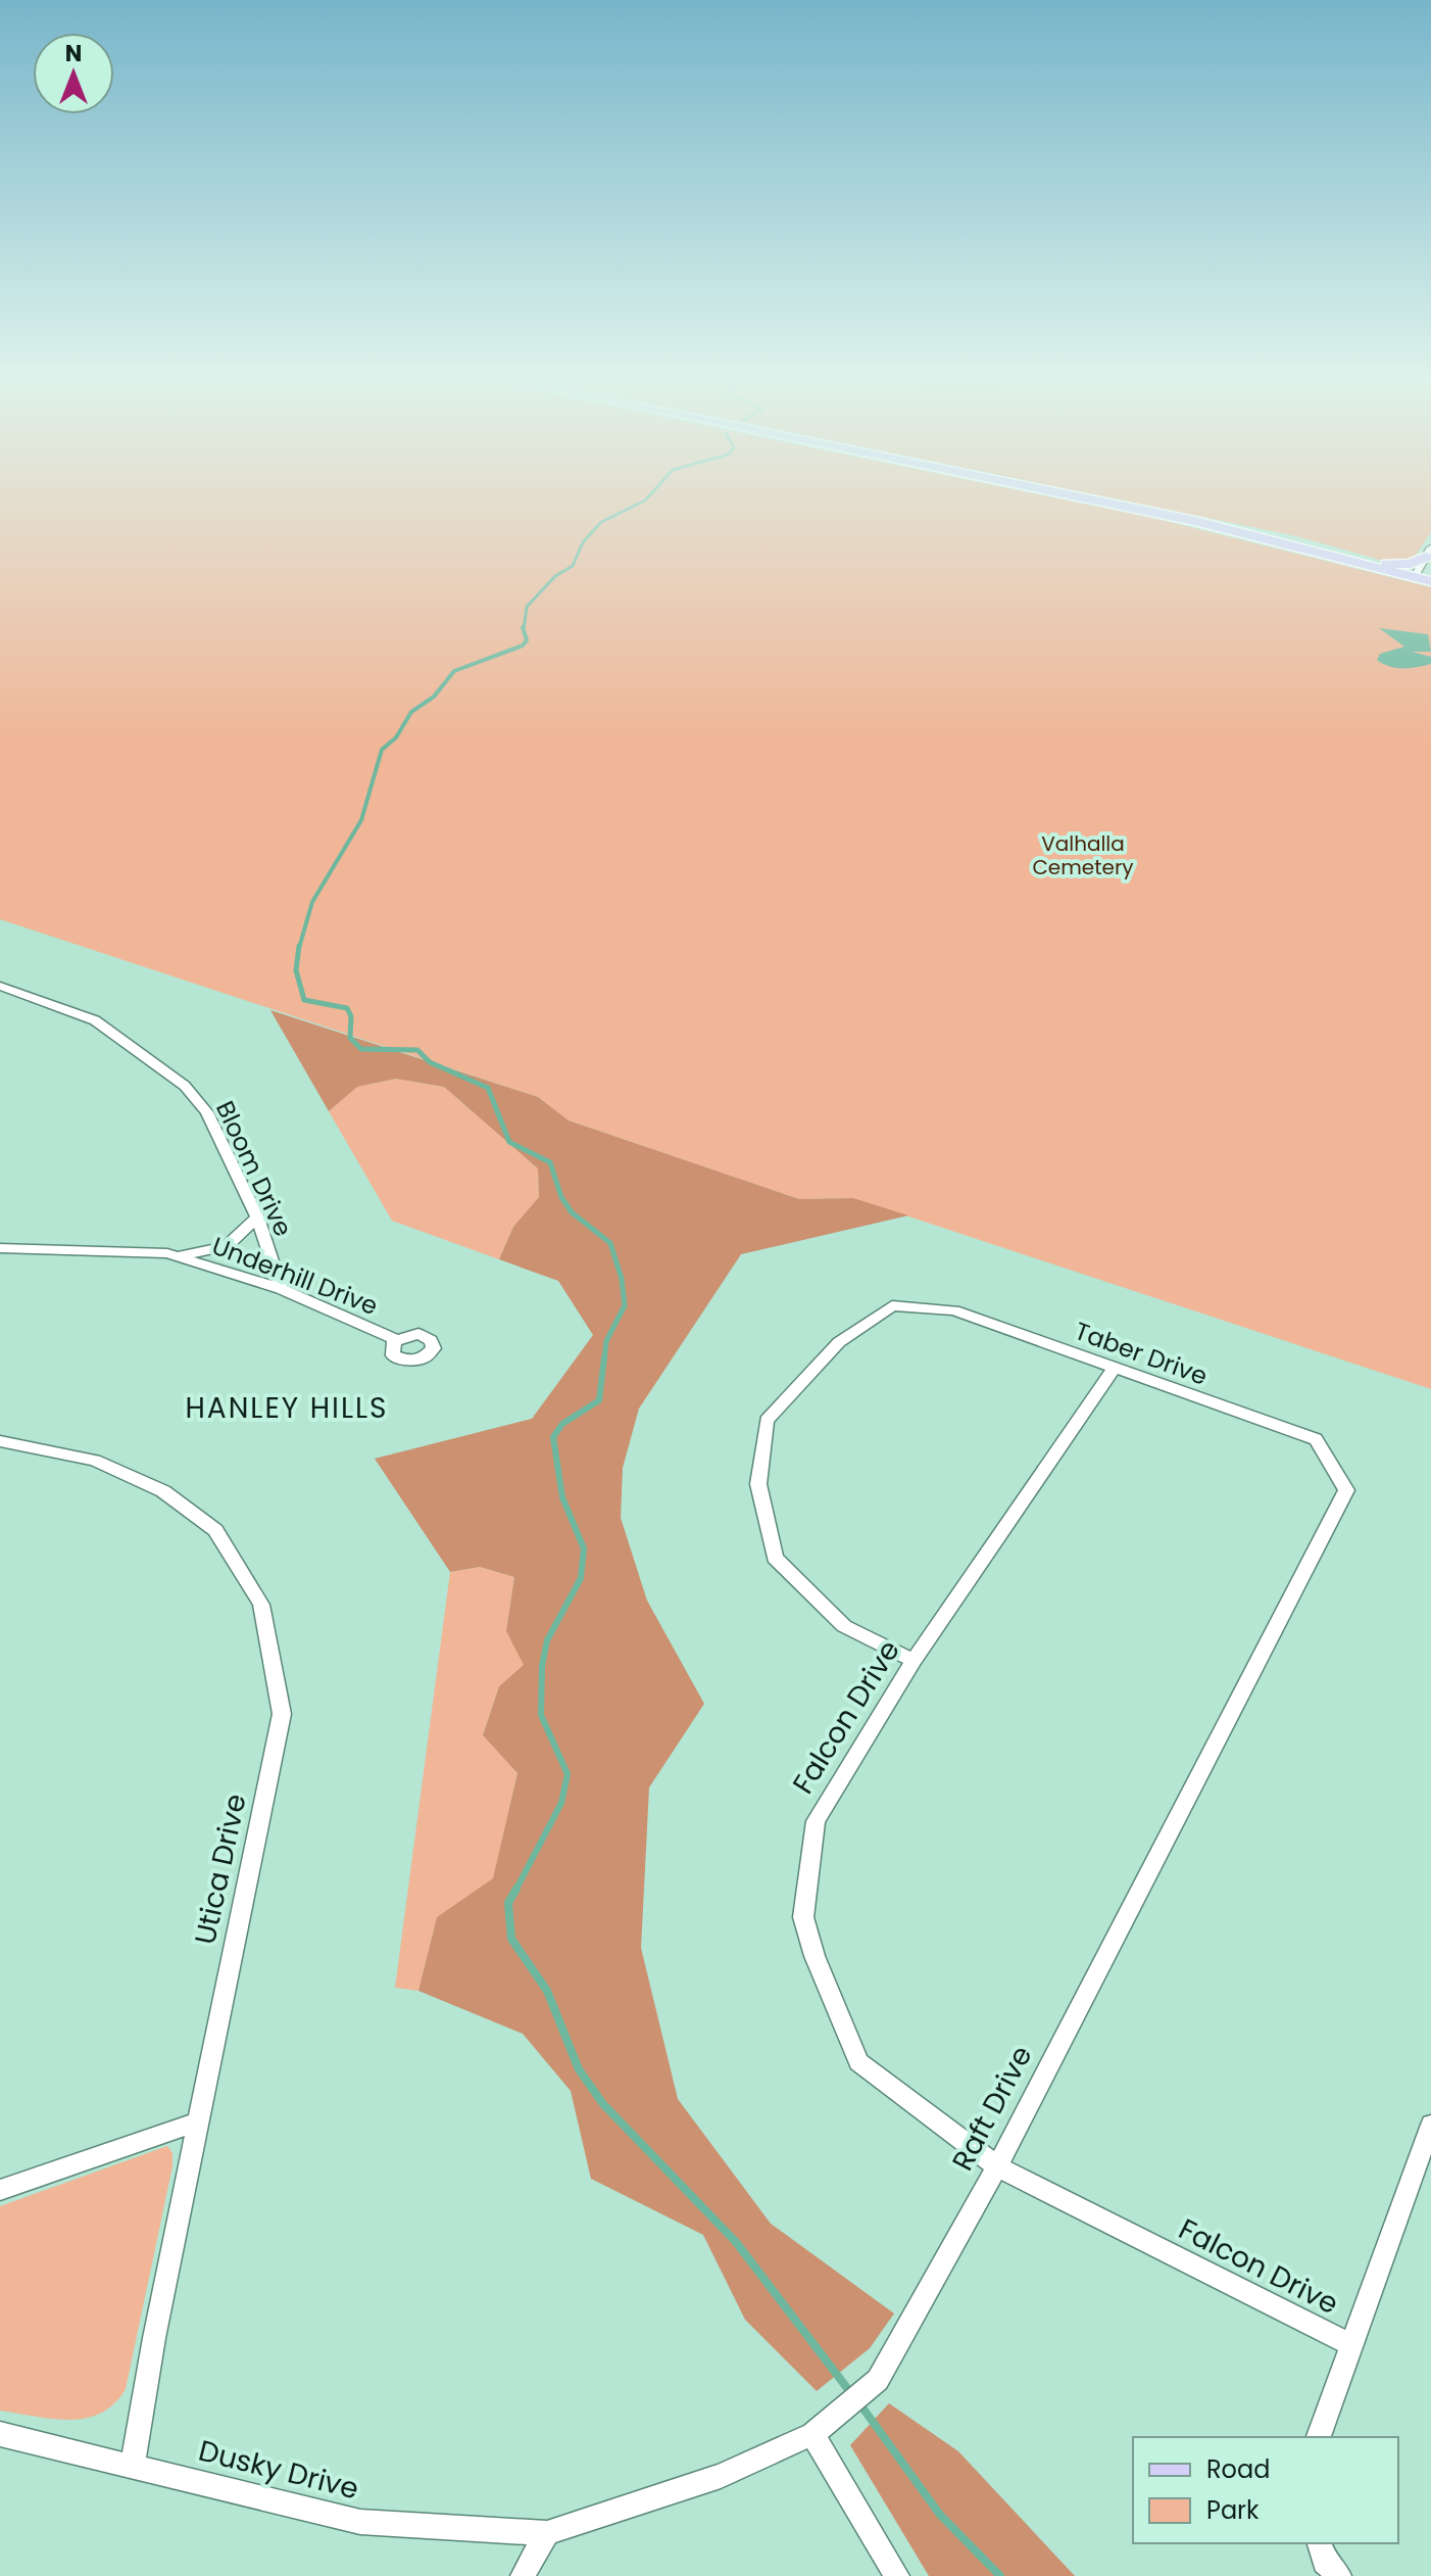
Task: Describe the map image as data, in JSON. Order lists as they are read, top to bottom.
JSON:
{
  "streets": {
    "street": [
      "Bloom Drive",
      "Underhill Drive",
      "Taber Drive",
      "Falcon Drive",
      "Utica Drive",
      "Raft Drive",
      "Dusky Drive"
    ]
  },
  "crossings": [
    ["Bloom Drive", "Underhill Drive"],
    ["Taber Drive", "Falcon Drive"],
    ["Taber Drive", "Raft Drive"],
    ["Falcon Drive", "Raft Drive"],
    ["Utica Drive", "Dusky Drive"],
    ["Raft Drive", "Dusky Drive"]
  ],
  "districts": ["HANLEY HILLS"],
  "parks": ["Valhalla Cemetery"],
  "legend": ["Road", "Park"],
  "north": "top"
}
